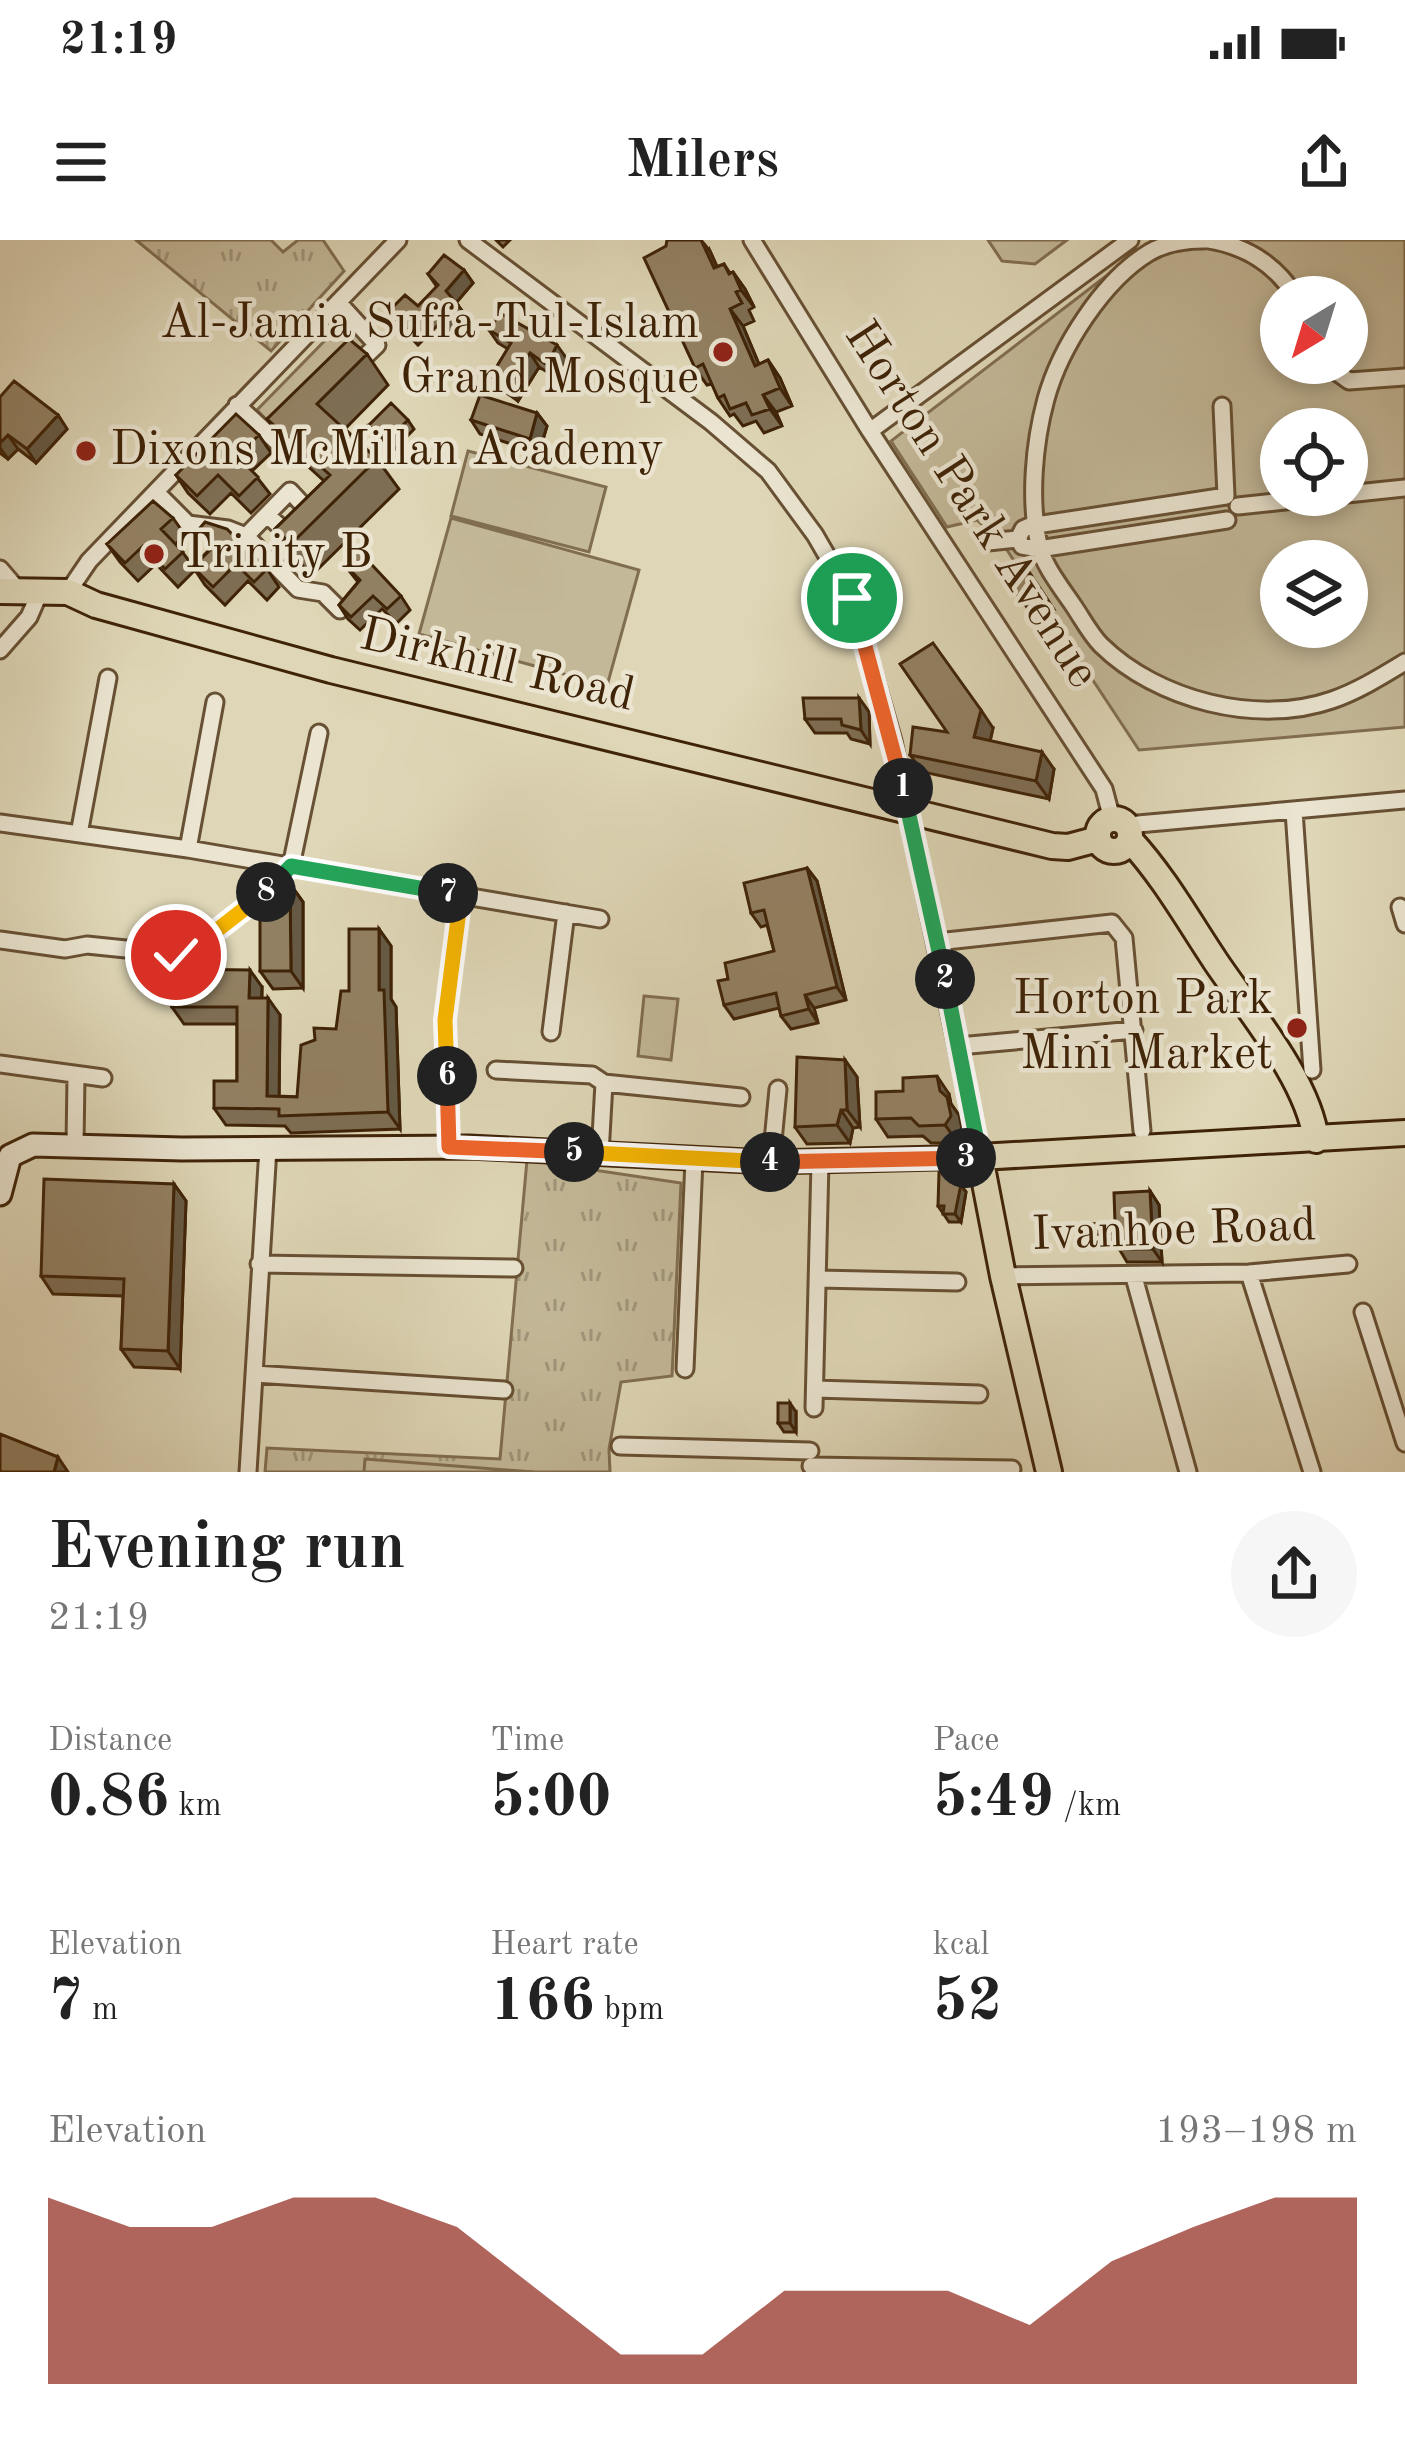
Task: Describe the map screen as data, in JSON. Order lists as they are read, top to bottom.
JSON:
{
  "streets": {
    "main road": ["Horton Park Avenue", "Dirkhill Road"],
    "street": ["Ivanhoe Road"]
  },
  "crossings": [
    ["Horton Park Avenue", "Dirkhill Road"]
  ],
  "places": [
    "Al-Jamia Suffa-Tul-Islam Grand Mosque",
    "Dixons McMillan Academy",
    "Trinity B",
    "Horton Park Mini Market"
  ],
  "north": "bottom left",
  "page": {
    "status": "21:19",
    "header": "Milers",
    "pins": [
      "1",
      "8",
      "7",
      "2",
      "6",
      "5",
      "3",
      "4"
    ],
    "heading": ["Evening run", "21:19"],
    "stats": [
      ["Distance", "0.86 km"],
      ["Time", "5:00"],
      ["Pace", "5:49 /km"],
      ["Elevation", "7 m"],
      ["Heart rate", "166 bpm"],
      ["kcal", "52"]
    ],
    "chart": ["Elevation", "193–198 m"]
  }
}
